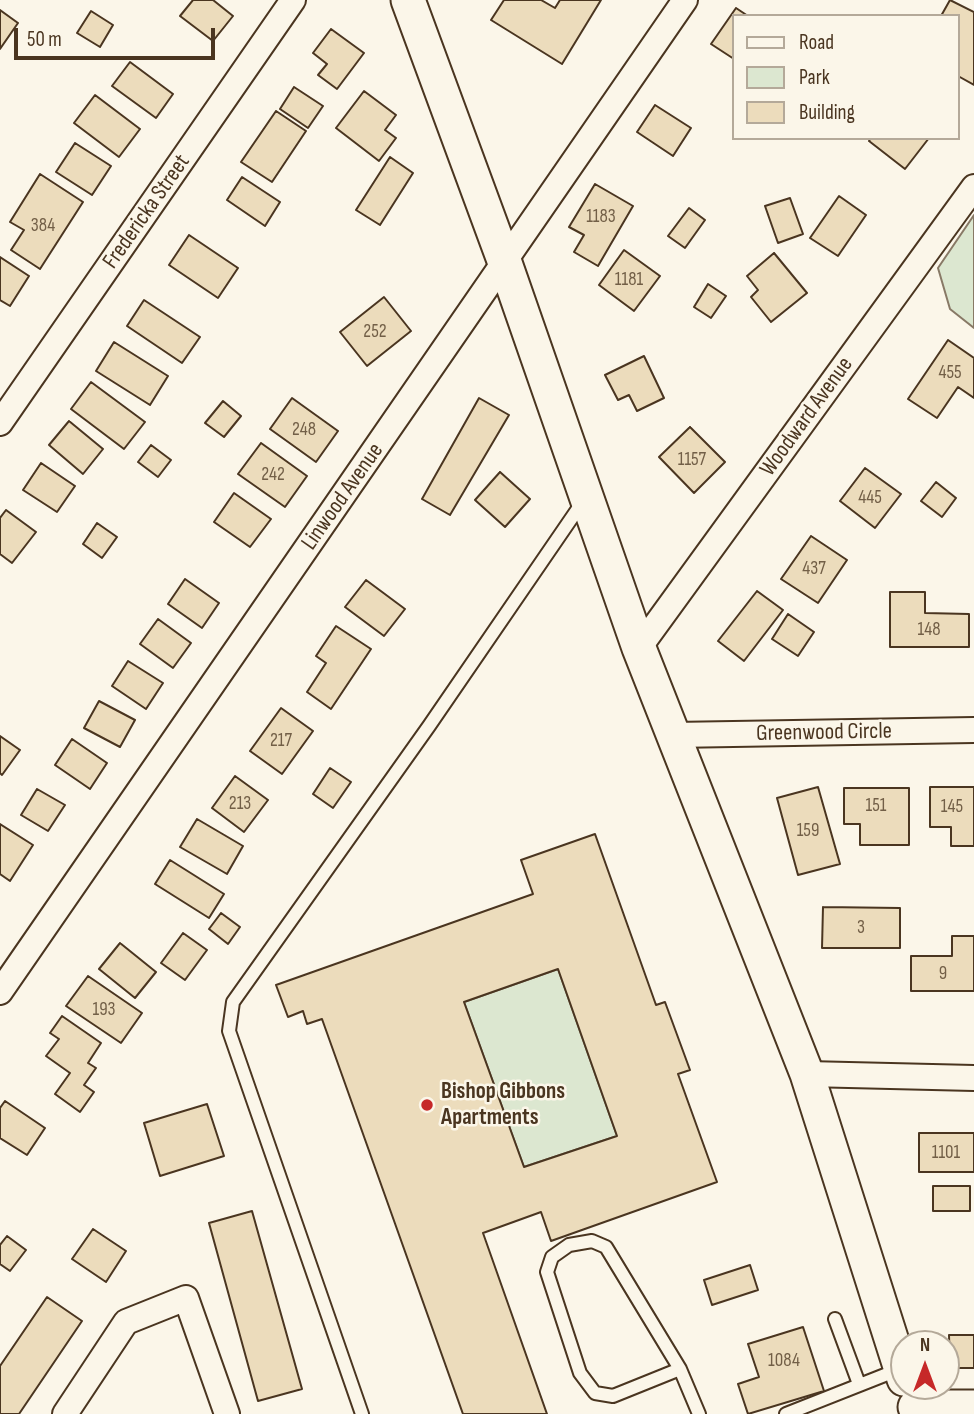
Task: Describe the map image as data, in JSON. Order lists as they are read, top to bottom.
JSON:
{
  "streets": {
    "street": [
      "Fredericka Street",
      "Woodward Avenue",
      "Linwood Avenue",
      "Greenwood Circle"
    ]
  },
  "places": ["Bishop Gibbons Apartments"],
  "house_numbers": [
    "1183",
    "384",
    "1181",
    "252",
    "455",
    "248",
    "1157",
    "242",
    "445",
    "437",
    "148",
    "217",
    "213",
    "151",
    "145",
    "159",
    "3",
    "9",
    "193",
    "1101",
    "1084"
  ],
  "legend": ["Road", "Park", "Building"],
  "scale_bar": "50 m",
  "north": "top"
}
